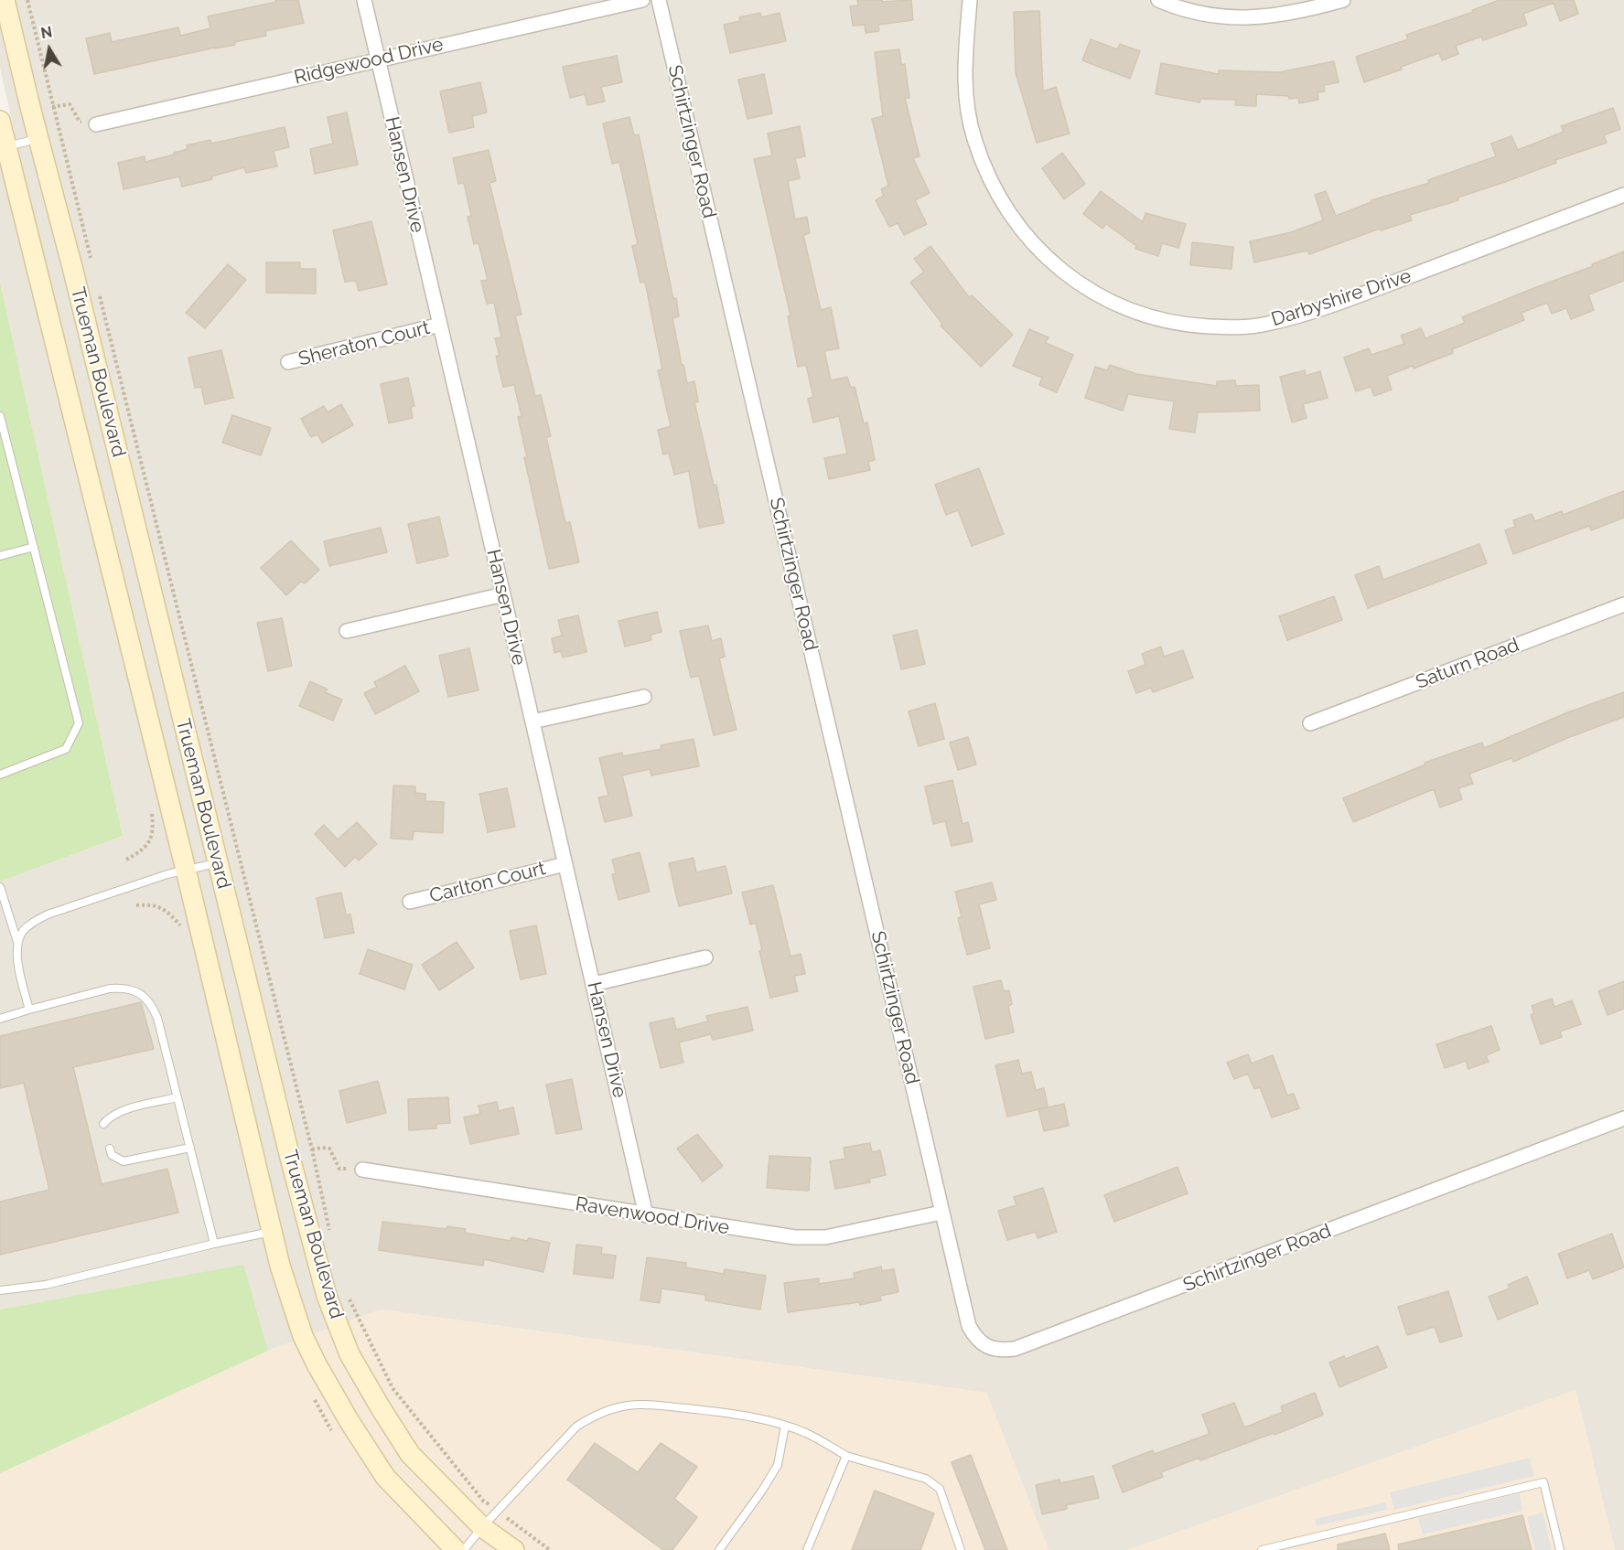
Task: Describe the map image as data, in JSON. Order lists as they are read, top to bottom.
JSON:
{
  "streets": {
    "main road": ["Trueman Boulevard"],
    "street": [
      "Ridgewood Drive",
      "Schirtzinger Road",
      "Hansen Drive",
      "Darbyshire Drive",
      "Sheraton Court",
      "Saturn Road",
      "Carlton Court",
      "Ravenwood Drive"
    ]
  },
  "crossings": [
    ["Ridgewood Drive", "Hansen Drive"],
    ["Schirtzinger Road", "Ravenwood Drive"],
    ["Hansen Drive", "Sheraton Court"],
    ["Hansen Drive", "Carlton Court"],
    ["Hansen Drive", "Ravenwood Drive"]
  ],
  "north": "top"
}
